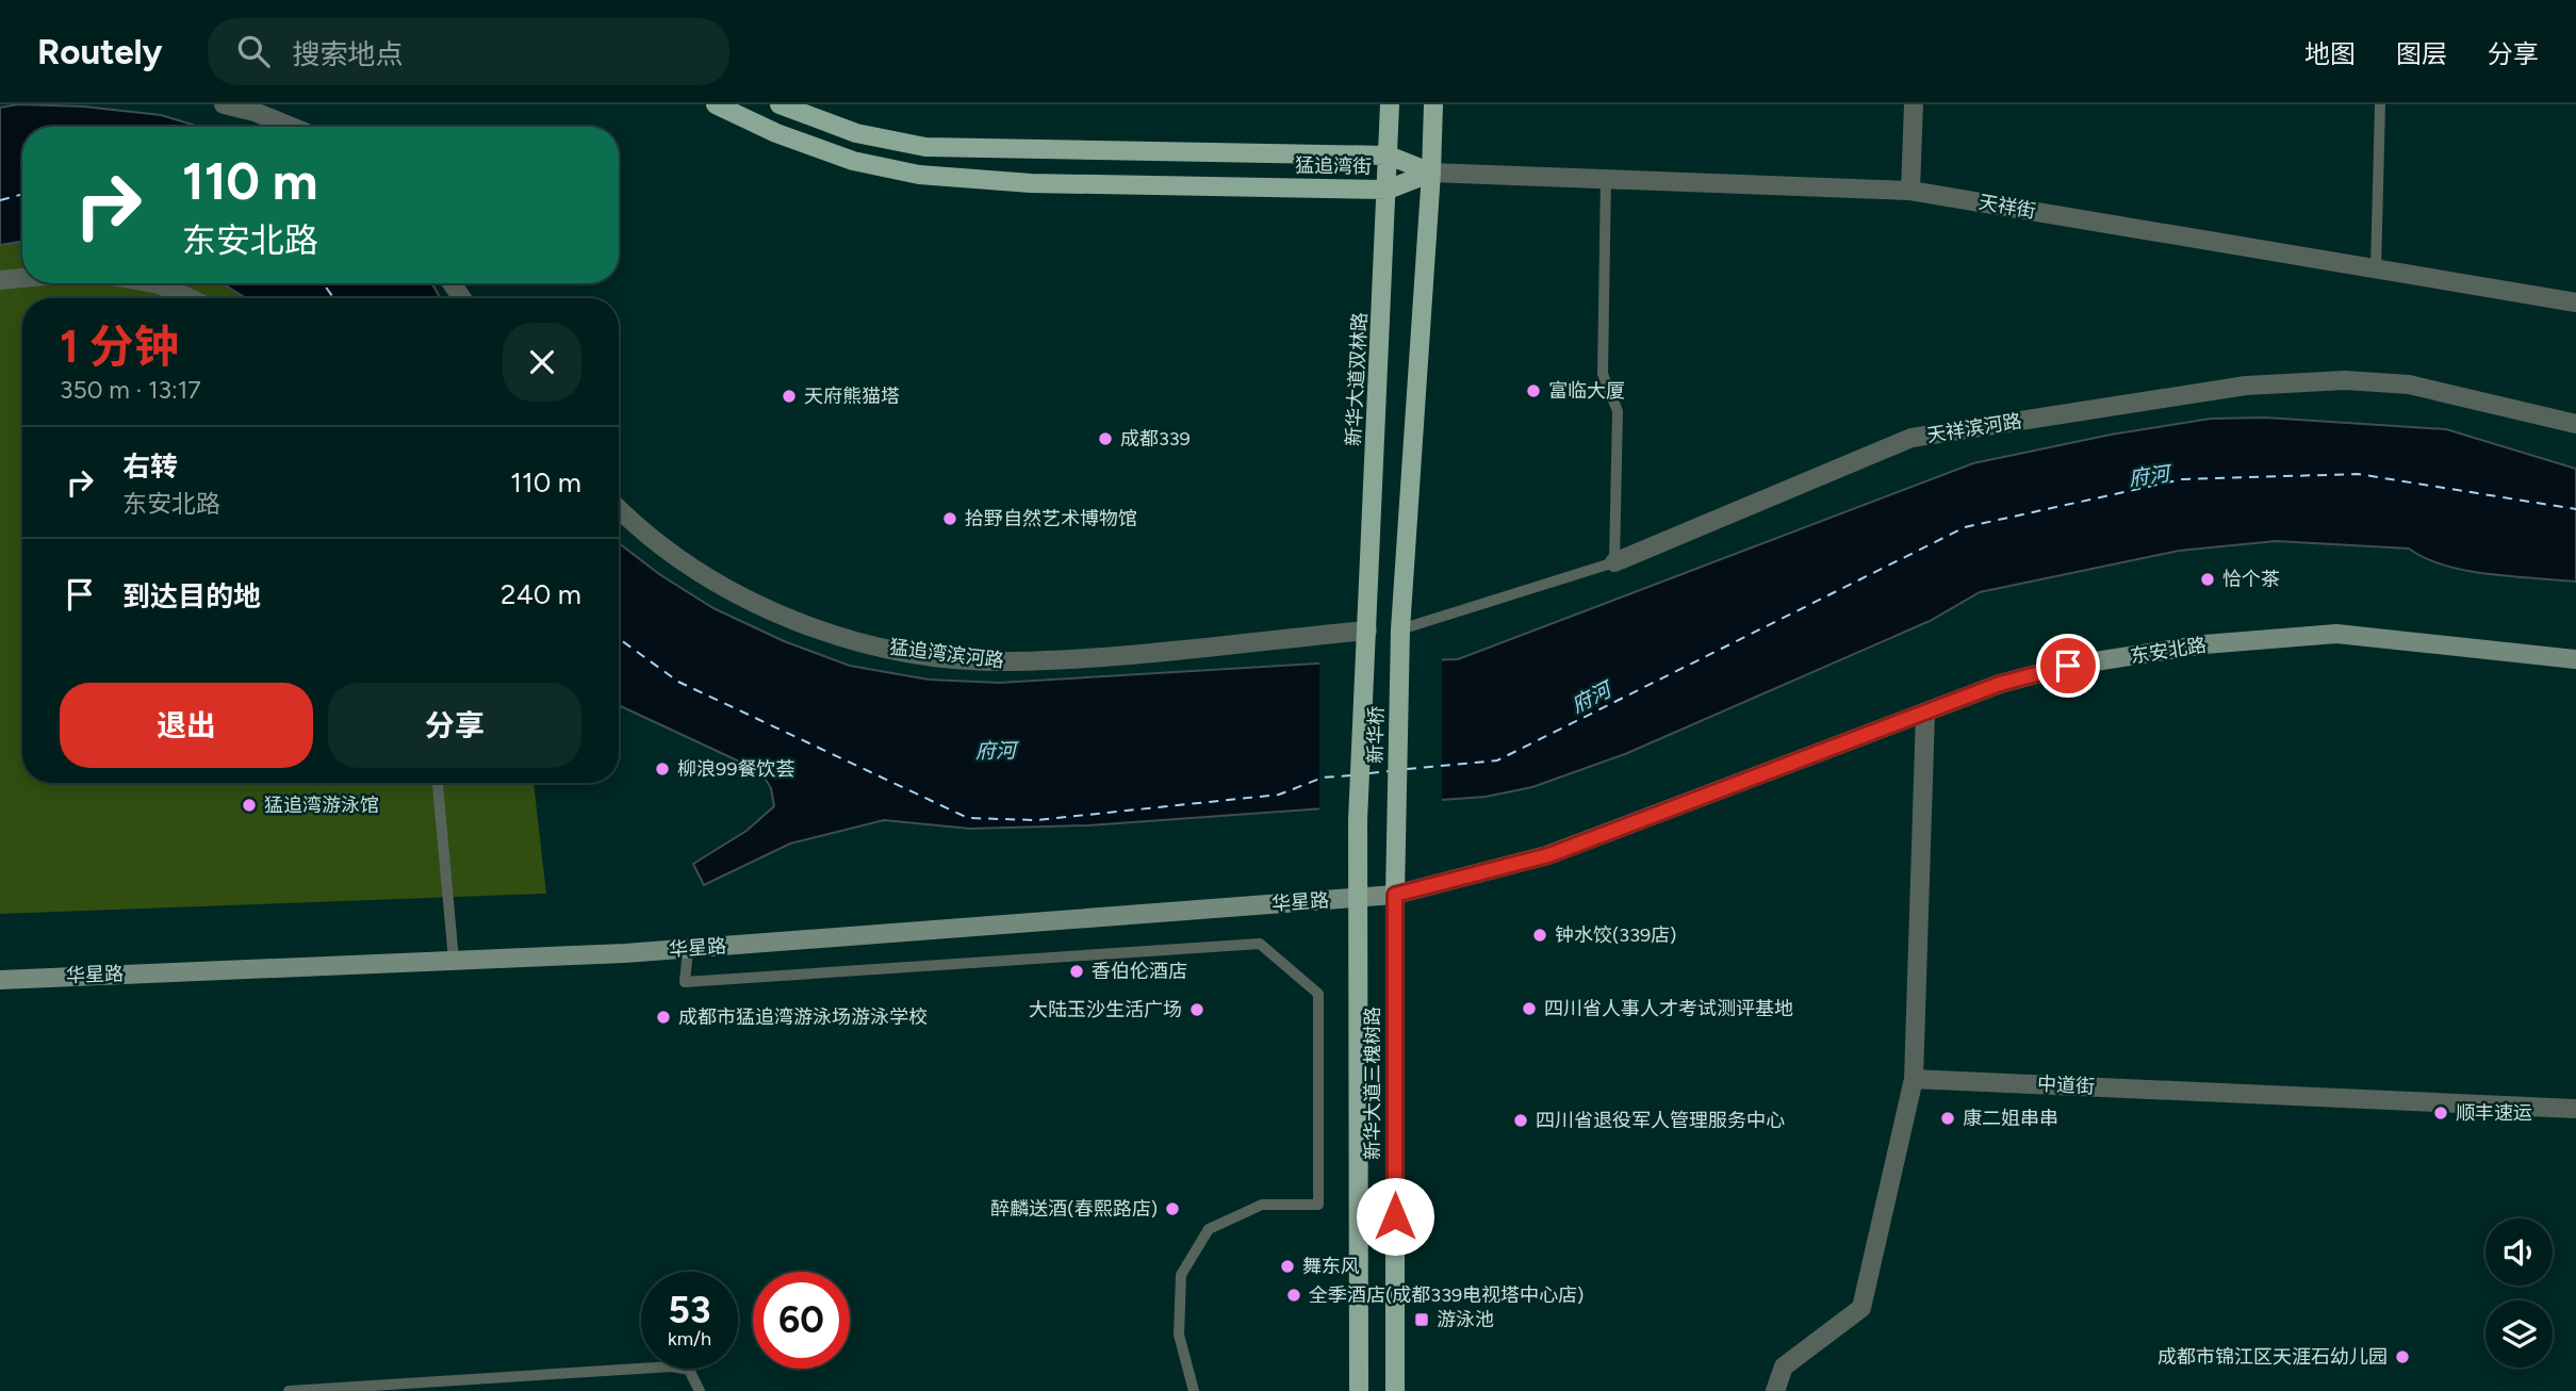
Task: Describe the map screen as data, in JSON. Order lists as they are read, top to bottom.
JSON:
{
  "streets": {
    "main road": [
      "猛追湾街",
      "新华大道双林路",
      "新华桥",
      "新华大道三槐树路"
    ],
    "street": [
      "天祥街",
      "天祥滨河路",
      "东安北路",
      "猛追湾滨河路",
      "华星路",
      "中道街"
    ]
  },
  "crossings": [
    ["猛追湾街", "天祥街"],
    ["猛追湾街", "新华大道双林路"],
    ["新华大道双林路", "猛追湾滨河路"],
    ["新华大道双林路", "新华桥"],
    ["天祥滨河路", "新华桥"],
    ["东安北路", "华星路"],
    ["东安北路", "新华大道三槐树路"],
    ["新华桥", "新华大道三槐树路"],
    ["华星路", "新华大道三槐树路"]
  ],
  "water": ["府河"],
  "places": {
    "other": [
      "富临大厦",
      "天府熊猫塔",
      "成都339",
      "拾野自然艺术博物馆",
      "恰个茶",
      "柳浪99餐饮荟",
      "猛追湾游泳馆",
      "钟水饺(339店)",
      "香伯伦酒店",
      "四川省人事人才考试测评基地",
      "大陆玉沙生活广场",
      "成都市猛追湾游泳场游泳学校",
      "顺丰速运",
      "康二姐串串",
      "四川省退役军人管理服务中心",
      "醉麟送酒(春熙路店)",
      "舞东风",
      "全季酒店(成都339电视塔中心店)",
      "成都市锦江区天涯石幼儿园"
    ],
    "transit": ["游泳池"]
  },
  "page": {
    "header": "Routely",
    "search": "搜索地点",
    "nav": ["地图", "图层", "分享"],
    "turn": ["110 m", "东安北路"],
    "heading": ["1 分钟", "350 m · 13:17"],
    "list": [
      {
        "name": "右转",
        "note": "东安北路",
        "value": "110 m"
      },
      {
        "name": "到达目的地",
        "value": "240 m"
      }
    ],
    "buttons": ["退出", "分享"],
    "speed": "53 km/h",
    "limit": "60"
  }
}
